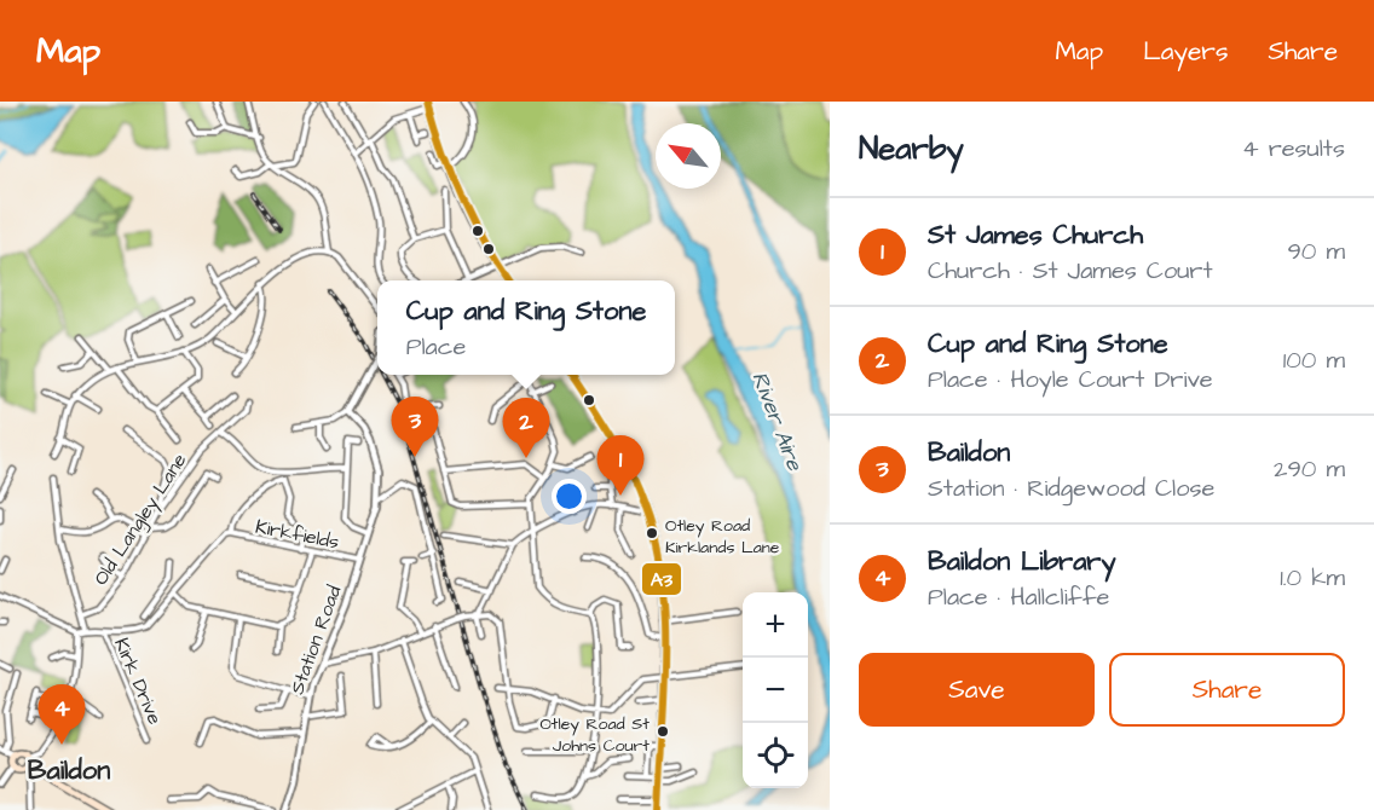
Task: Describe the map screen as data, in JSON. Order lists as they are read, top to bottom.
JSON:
{
  "streets": {
    "street": [
      "Old Langley Lane",
      "Kirkfields",
      "Station Road",
      "Kirk Drive"
    ]
  },
  "crossings": [
    ["Kirkfields", "Station Road"]
  ],
  "districts": ["Baildon"],
  "water": ["River Aire"],
  "places": ["Otley Road Kirklands Lane", "Otley Road St Johns Court"],
  "lines": ["transit line A3"],
  "north": "top left",
  "page": {
    "header": "Map",
    "nav": ["Map", "Layers", "Share"],
    "heading": ["Nearby", "4 results"],
    "list": [
      {
        "mark": "1",
        "name": "St James Church",
        "note": "Church · St James Court",
        "value": "90 m"
      },
      {
        "mark": "2",
        "name": "Cup and Ring Stone",
        "note": "Place · Hoyle Court Drive",
        "value": "100 m"
      },
      {
        "mark": "3",
        "name": "Baildon",
        "note": "Station · Ridgewood Close",
        "value": "290 m"
      },
      {
        "mark": "4",
        "name": "Baildon Library",
        "note": "Place · Hallcliffe",
        "value": "1.0 km"
      }
    ],
    "popup": ["Cup and Ring Stone", "Place"],
    "pins": [
      "3",
      "2",
      "1",
      "4"
    ],
    "map_buttons": ["+", "−"],
    "buttons": ["Save", "Share"]
  }
}
